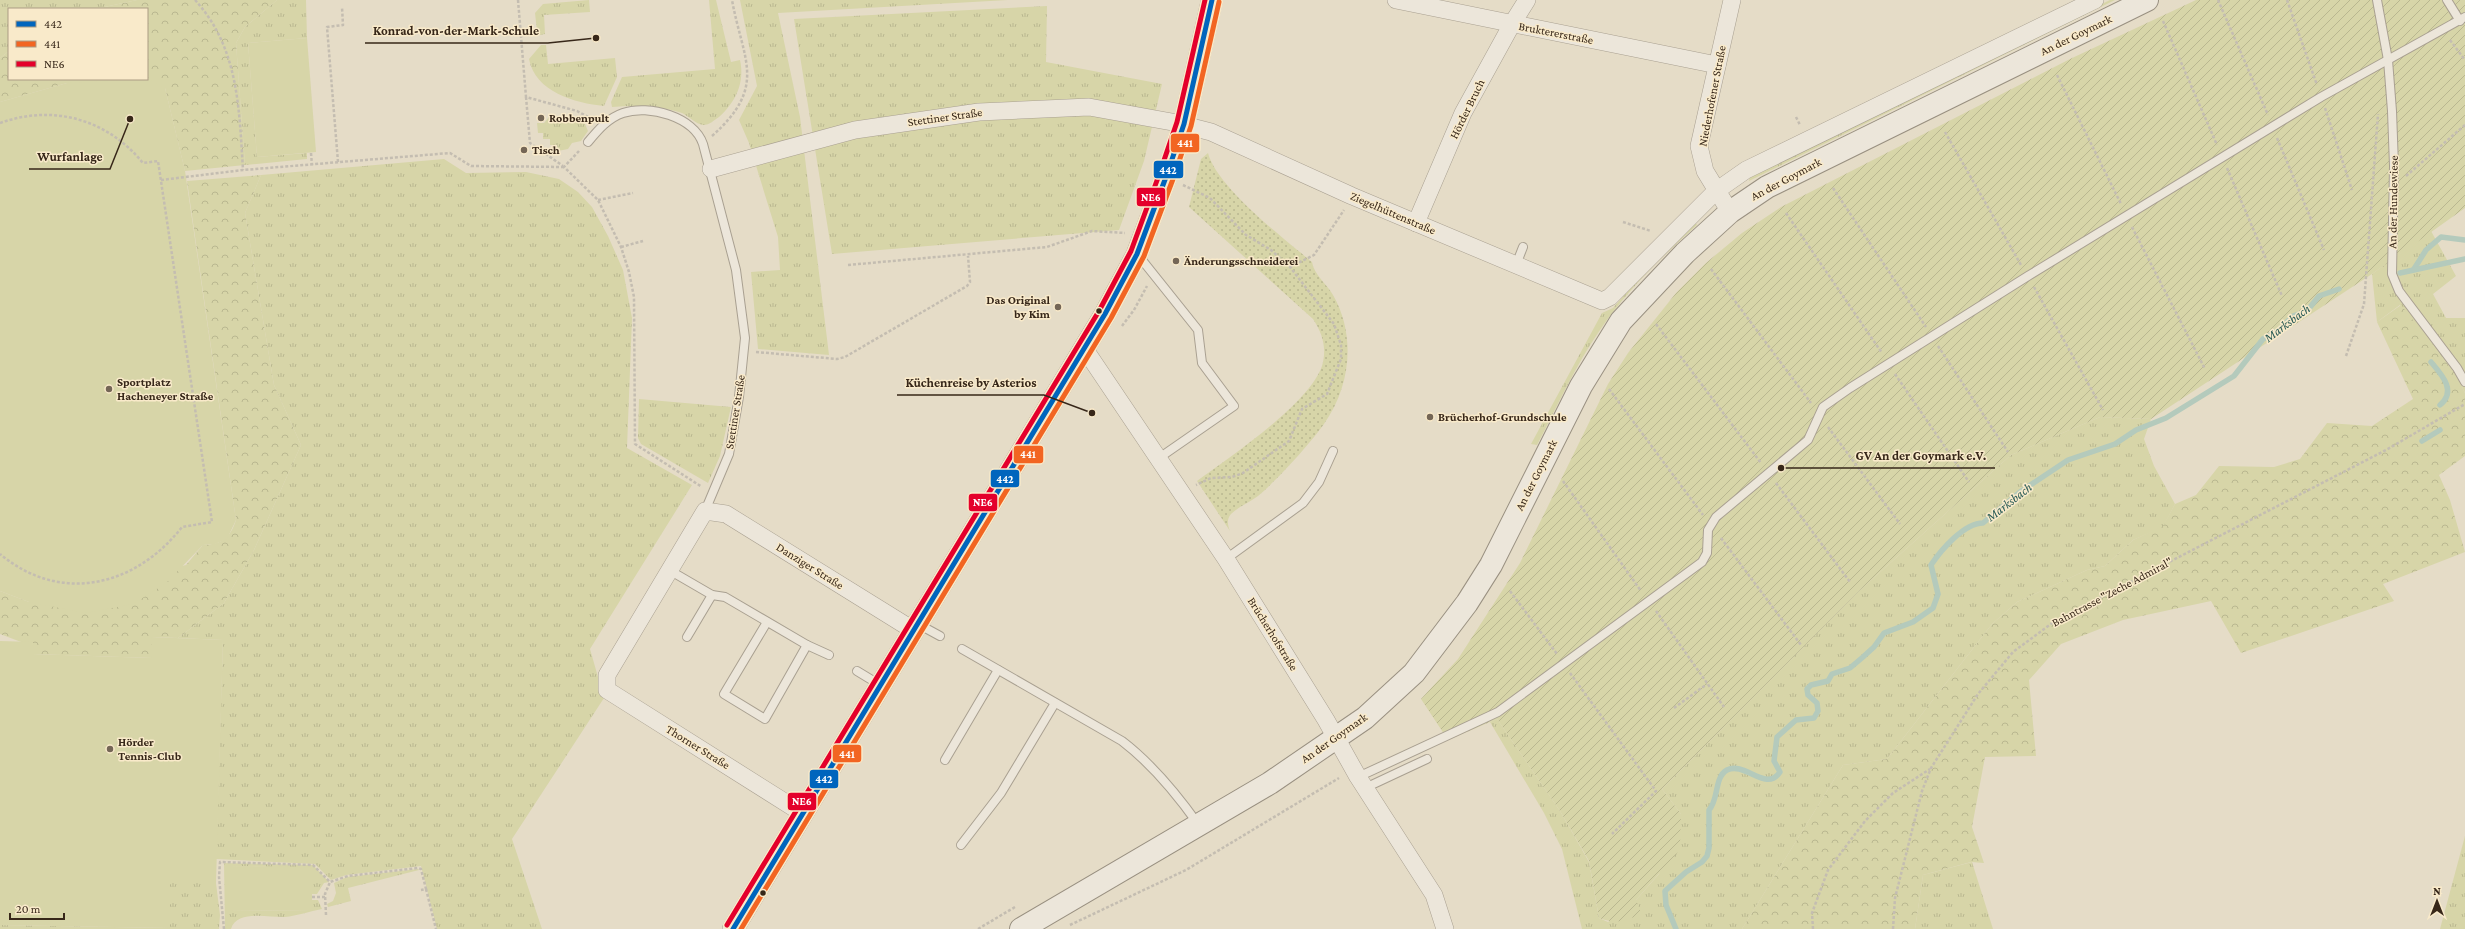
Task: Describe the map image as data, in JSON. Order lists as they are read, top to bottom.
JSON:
{
  "streets": {
    "main road": ["An der Goymark"],
    "street": [
      "Bruktererstraße",
      "Niederhofener Straße",
      "Hörder Bruch",
      "Stettiner Straße",
      "Ziegelhüttenstraße",
      "Danziger Straße",
      "Brücherhofstraße",
      "Thorner Straße"
    ],
    "lane": ["An der Hundewiese"],
    "path": ["Bahntrasse \"Zeche Admiral\""]
  },
  "crossings": [
    ["Bruktererstraße", "Niederhofener Straße"],
    ["Bruktererstraße", "Hörder Bruch"],
    ["An der Goymark", "Niederhofener Straße"],
    ["An der Goymark", "Ziegelhüttenstraße"],
    ["An der Goymark", "Brücherhofstraße"],
    ["Niederhofener Straße", "Ziegelhüttenstraße"],
    ["Hörder Bruch", "Ziegelhüttenstraße"],
    ["Stettiner Straße", "Ziegelhüttenstraße"],
    ["Stettiner Straße", "Danziger Straße"],
    ["Stettiner Straße", "Thorner Straße"]
  ],
  "water": ["Marksbach"],
  "places": [
    "Konrad-von-der-Mark-Schule",
    "Robbenpult",
    "Wurfanlage",
    "Tisch",
    "Änderungsschneiderei",
    "Das Original by Kim",
    "Sportplatz Hacheneyer Straße",
    "Küchenreise by Asterios",
    "Brücherhof-Grundschule",
    "GV An der Goymark e.V.",
    "Hörder Tennis-Club"
  ],
  "lines": ["transit line 442", "transit line NE6", "transit line 441"],
  "legend": ["442", "441", "NE6"],
  "scale_bar": "20 m",
  "north": "top"
}
